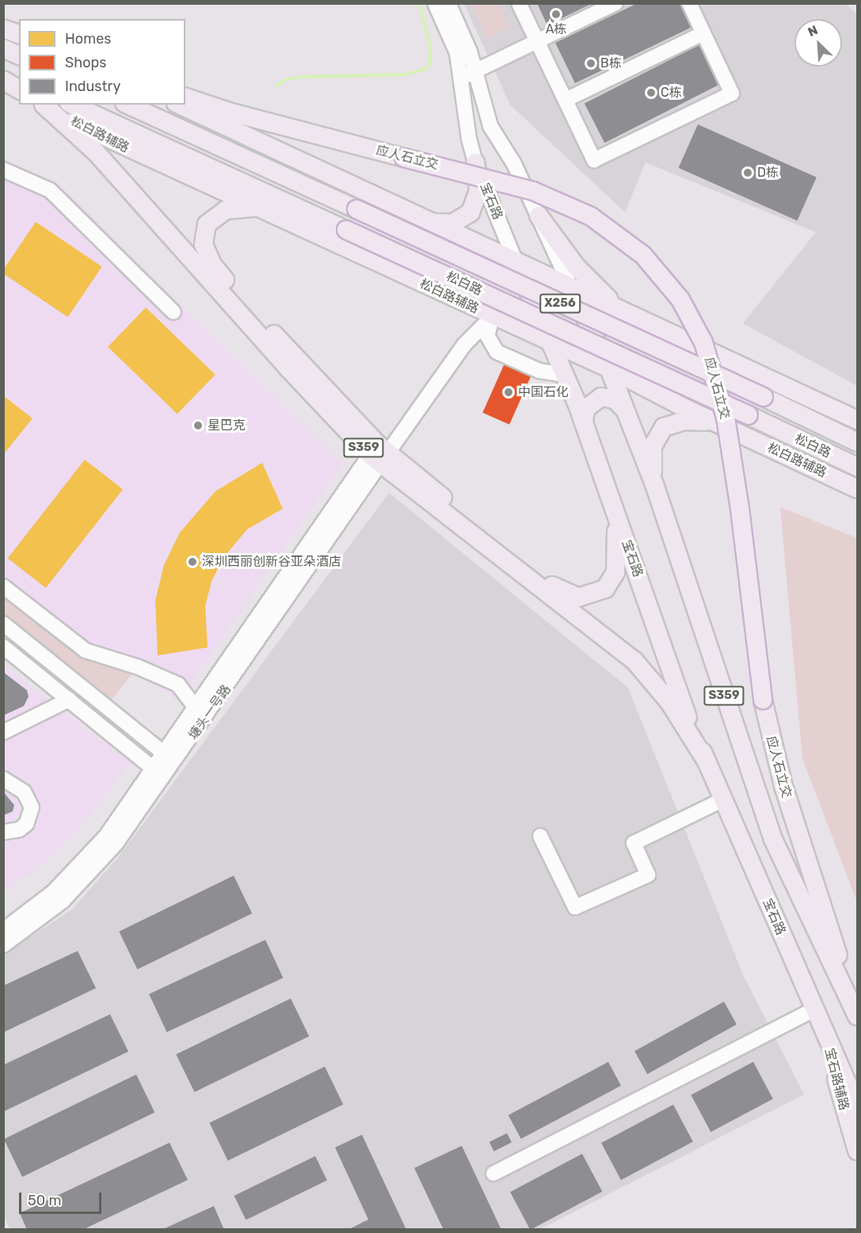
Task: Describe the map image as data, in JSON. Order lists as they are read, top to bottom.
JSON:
{
  "streets": {
    "main road": [
      "松白路辅路",
      "应人石立交",
      "宝石路",
      "松白路",
      "X256",
      "S359",
      "宝石路辅路"
    ],
    "street": ["塘头一号路"]
  },
  "crossings": [
    ["松白路辅路", "宝石路"],
    ["松白路辅路", "S359"],
    ["应人石立交", "S359"],
    ["宝石路", "S359"],
    ["宝石路", "宝石路辅路"],
    ["X256", "S359"],
    ["S359", "塘头一号路"]
  ],
  "places": [
    "A栋",
    "B栋",
    "C栋",
    "D栋",
    "中国石化",
    "星巴克",
    "深圳西丽创新谷亚朵酒店"
  ],
  "legend": ["Homes", "Shops", "Industry"],
  "scale_bar": "50 m",
  "north": "top left"
}
